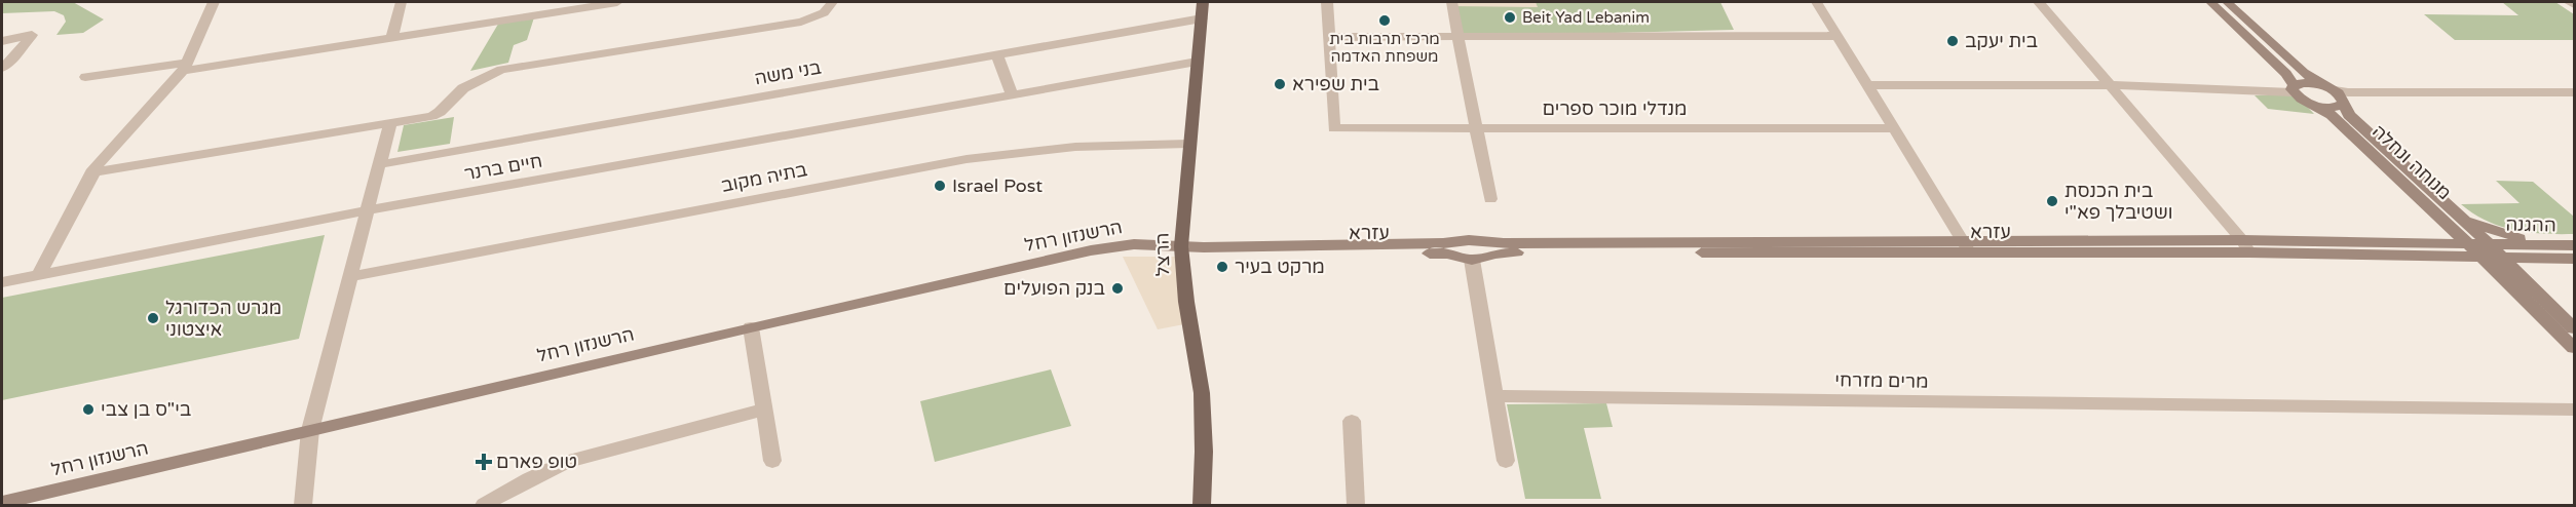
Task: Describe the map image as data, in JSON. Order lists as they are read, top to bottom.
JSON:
{
  "streets": {
    "main road": ["הרצל"],
    "street": [
      "בני משה",
      "מנדלי מוכר ספרים",
      "מנוחה ונחלה",
      "חיים ברנר",
      "בתיה מקוב",
      "ההגנה",
      "עזרא",
      "הרשנזון רחל",
      "מרים מזרחי"
    ]
  },
  "crossings": [
    ["בני משה", "הרצל"],
    ["מנוחה ונחלה", "ההגנה"],
    ["מנוחה ונחלה", "עזרא"],
    ["חיים ברנר", "הרצל"],
    ["בתיה מקוב", "הרצל"],
    ["ההגנה", "עזרא"],
    ["עזרא", "הרשנזון רחל"],
    ["עזרא", "הרצל"],
    ["הרשנזון רחל", "הרצל"]
  ],
  "places": {
    "other": [
      "Beit Yad Lebanim",
      "מרכז תרבות בית משפחת האדמה",
      "בית יעקב",
      "בית שפירא",
      "Israel Post",
      "בית הכנסת ושטיבלך פא\"י",
      "מרקט בעיר",
      "בנק הפועלים",
      "מגרש הכדורגל איצטוני",
      "בי\"ס בן צבי"
    ],
    "health": ["טופ פארם"]
  }
}
